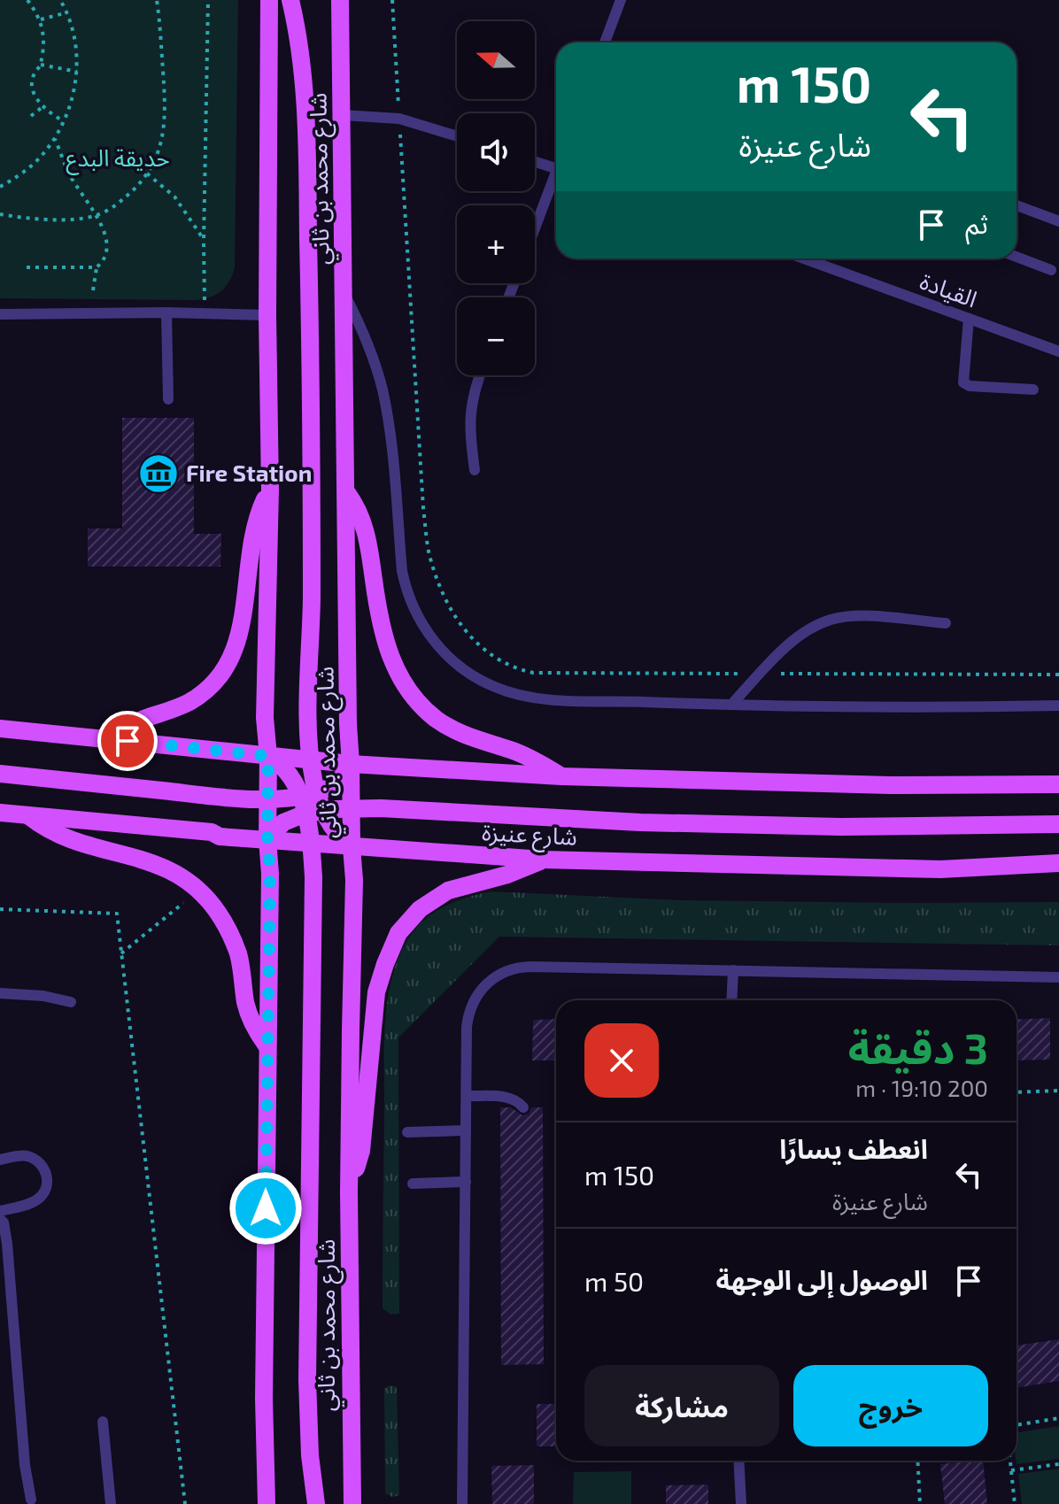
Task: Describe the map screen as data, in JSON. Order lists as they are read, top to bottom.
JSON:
{
  "streets": {
    "main road": ["شارع محمد بن ثاني", "شارع عنيزة"],
    "lane": ["القيادة"]
  },
  "crossings": [
    ["شارع محمد بن ثاني", "شارع عنيزة"]
  ],
  "parks": ["حديقة البدع"],
  "places": {
    "museum": ["Fire Station"]
  },
  "north": "left",
  "page": {
    "map_buttons": ["+", "−"],
    "turn": ["150 m", "شارع عنيزة"],
    "then": "ثم",
    "heading": ["3 دقيقة", "200 m · 19:10"],
    "list": [
      {
        "name": "انعطف يسارًا",
        "note": "شارع عنيزة",
        "value": "150 m"
      },
      {
        "name": "الوصول إلى الوجهة",
        "value": "50 m"
      }
    ],
    "buttons": ["خروج", "مشاركة"]
  }
}
